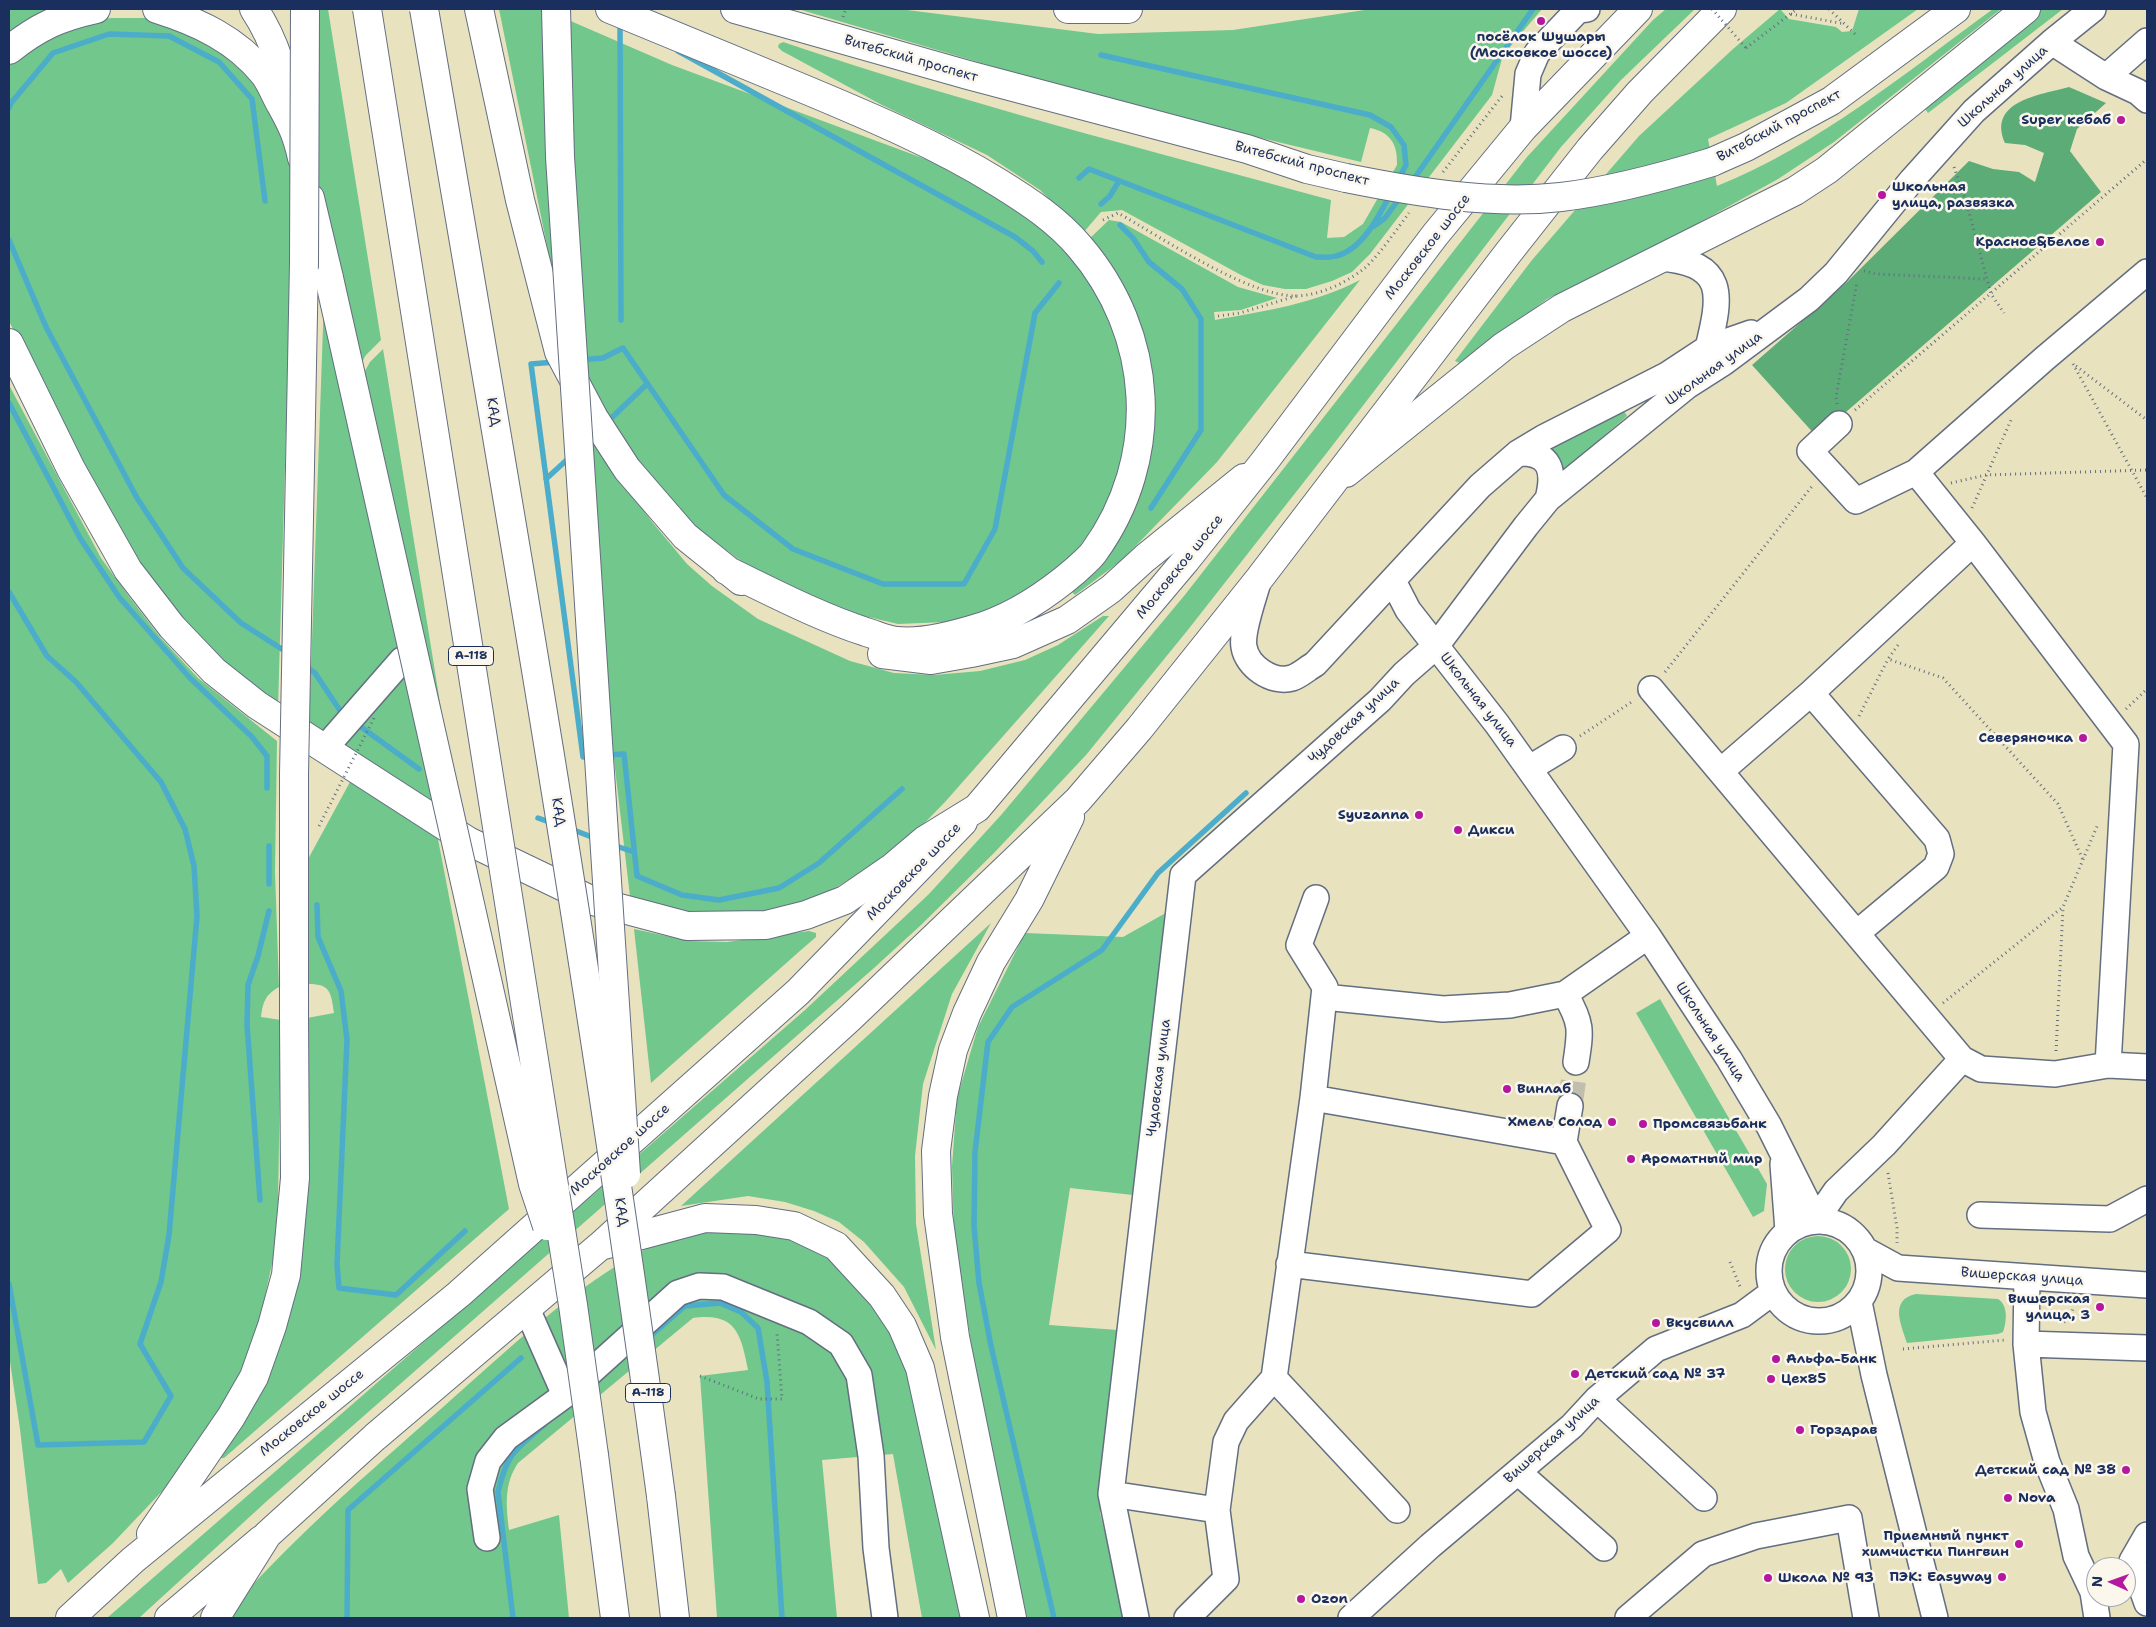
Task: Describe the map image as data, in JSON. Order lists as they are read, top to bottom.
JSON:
{
  "streets": {
    "main road": [
      "Витебский проспект",
      "Московское шоссе",
      "КАД",
      "А-118"
    ],
    "street": ["Школьная улица", "Чудовская улица", "Вишерская улица"]
  },
  "crossings": [
    ["Школьная улица", "Чудовская улица"],
    ["Школьная улица", "Вишерская улица"]
  ],
  "places": [
    "посёлок Шушары (Московкое шоссе)",
    "Super кебаб",
    "Школьная улица, развязка",
    "Красное&Белое",
    "Северяночка",
    "Syuzanna",
    "Дикси",
    "Винлаб",
    "Хмель Солод",
    "Промсвязьбанк",
    "Ароматный мир",
    "Вишерская улица, 3",
    "Вкусвилл",
    "Альфа-Банк",
    "Детский сад № 37",
    "Цех85",
    "Горздрав",
    "Детский сад № 38",
    "Nova",
    "Приемный пункт химчистки Пингвин",
    "ПЭК: Easyway",
    "Школа № 93",
    "Ozon"
  ],
  "north": "left"
}
